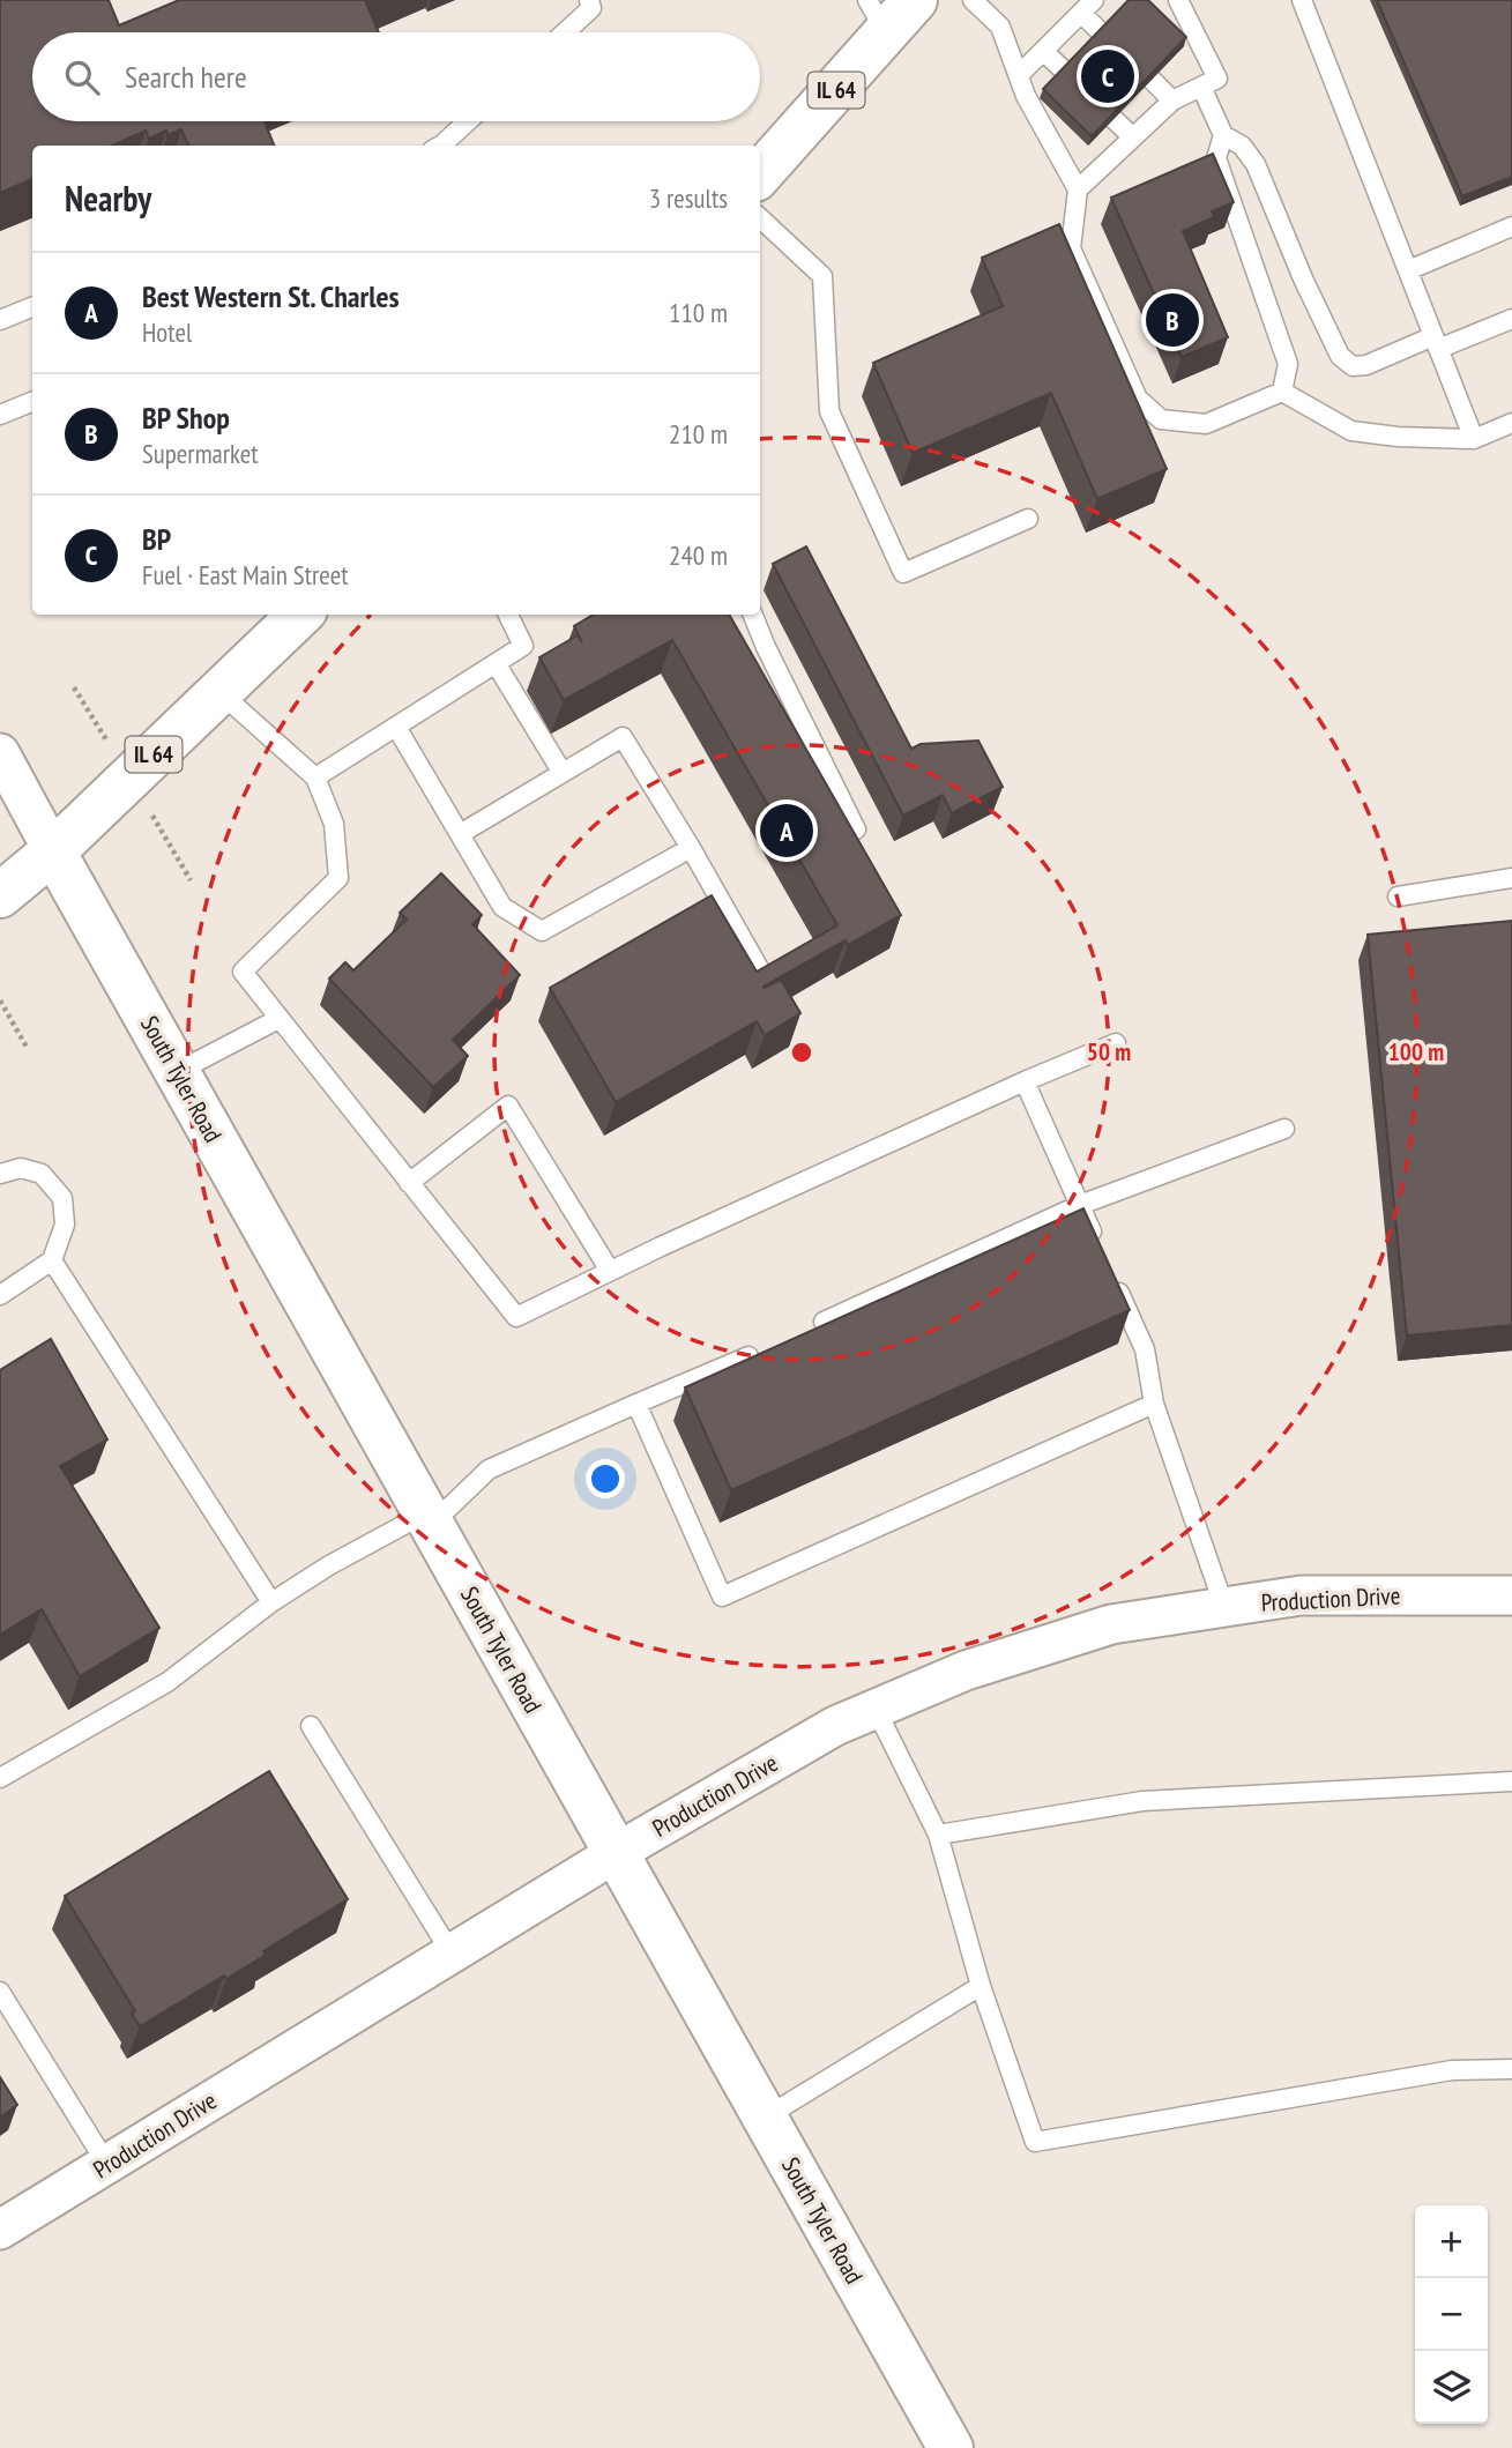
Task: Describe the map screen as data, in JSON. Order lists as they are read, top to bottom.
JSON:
{
  "streets": {
    "street": ["IL 64", "South Tyler Road", "Production Drive"]
  },
  "crossings": [
    ["IL 64", "South Tyler Road"],
    ["South Tyler Road", "Production Drive"]
  ],
  "page": {
    "search": "Search here",
    "pins": ["C", "B", "A"],
    "heading": ["Nearby", "3 results"],
    "list": [
      {
        "mark": "A",
        "name": "Best Western St. Charles",
        "note": "Hotel",
        "value": "110 m"
      },
      {
        "mark": "B",
        "name": "BP Shop",
        "note": "Supermarket",
        "value": "210 m"
      },
      {
        "mark": "C",
        "name": "BP",
        "note": "Fuel · East Main Street",
        "value": "240 m"
      }
    ],
    "map_buttons": ["+", "−"]
  },
  "rings": ["50 m", "100 m"]
}
